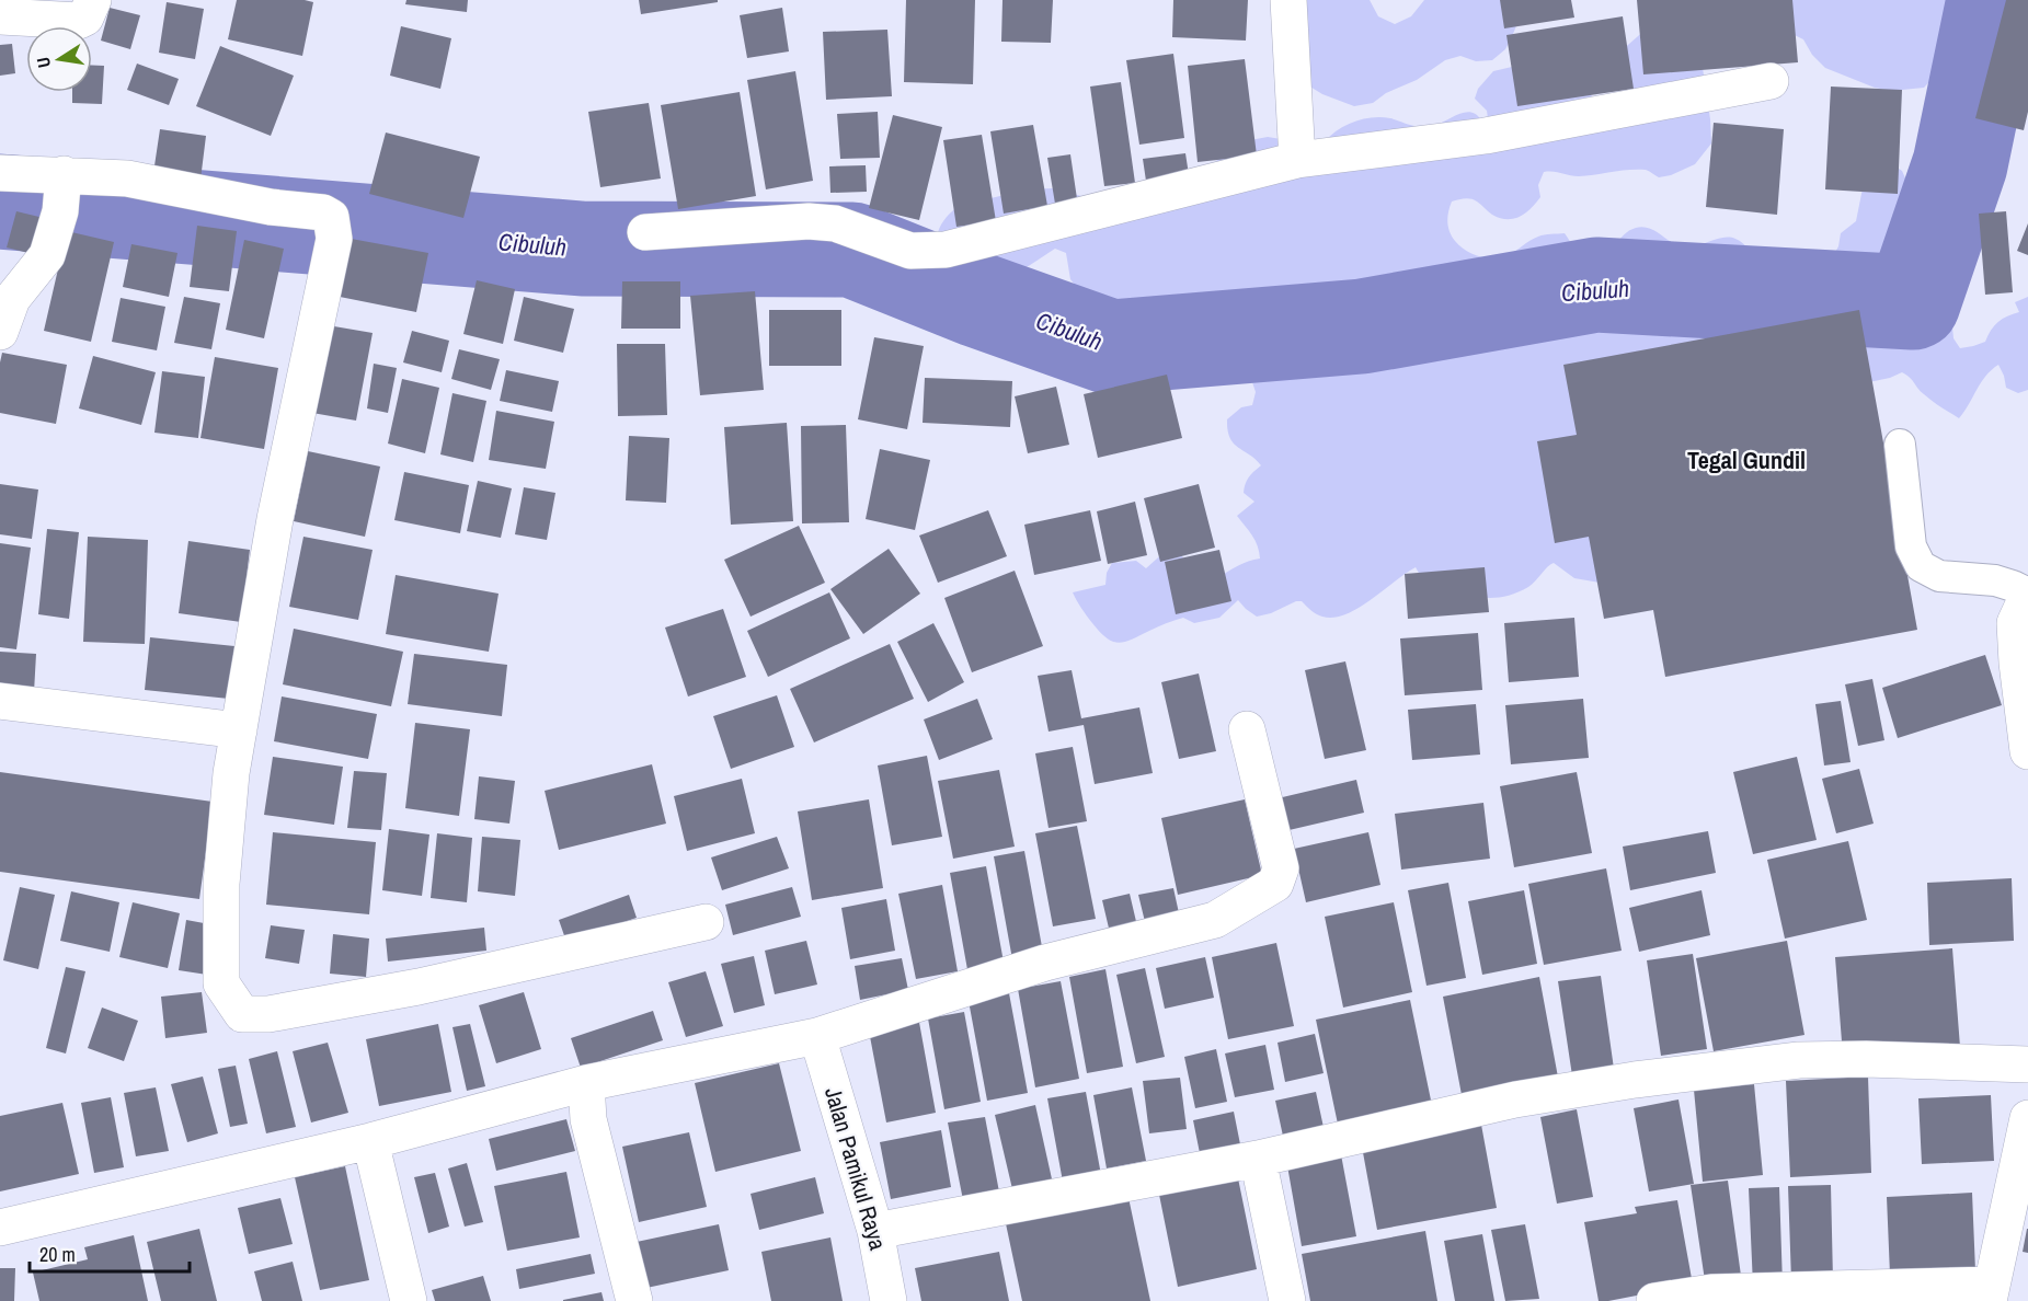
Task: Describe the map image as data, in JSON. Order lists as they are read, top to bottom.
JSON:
{
  "streets": {
    "street": ["Jalan Pamikul Raya"]
  },
  "districts": ["Tegal Gundil"],
  "water": ["Cibuluh"],
  "scale_bar": "20 m",
  "north": "left"
}
